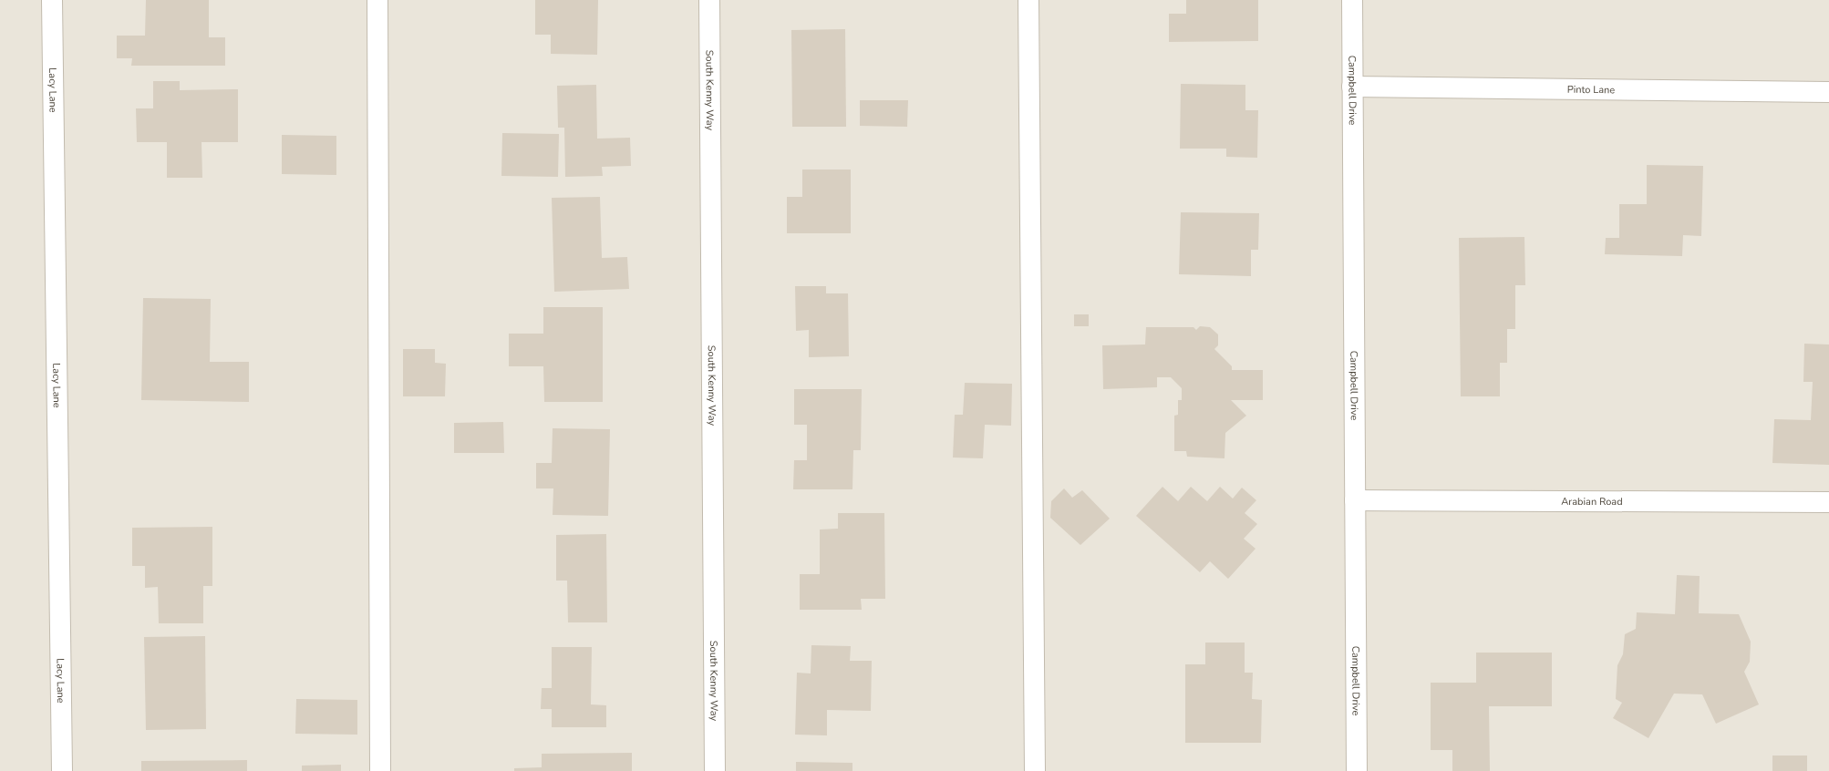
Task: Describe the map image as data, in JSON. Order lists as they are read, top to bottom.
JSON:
{
  "streets": {
    "street": [
      "Pinto Lane",
      "Lacy Lane",
      "South Kenny Way",
      "Campbell Drive",
      "Arabian Road"
    ]
  },
  "crossings": [
    ["Pinto Lane", "Campbell Drive"],
    ["Campbell Drive", "Arabian Road"]
  ]
}
